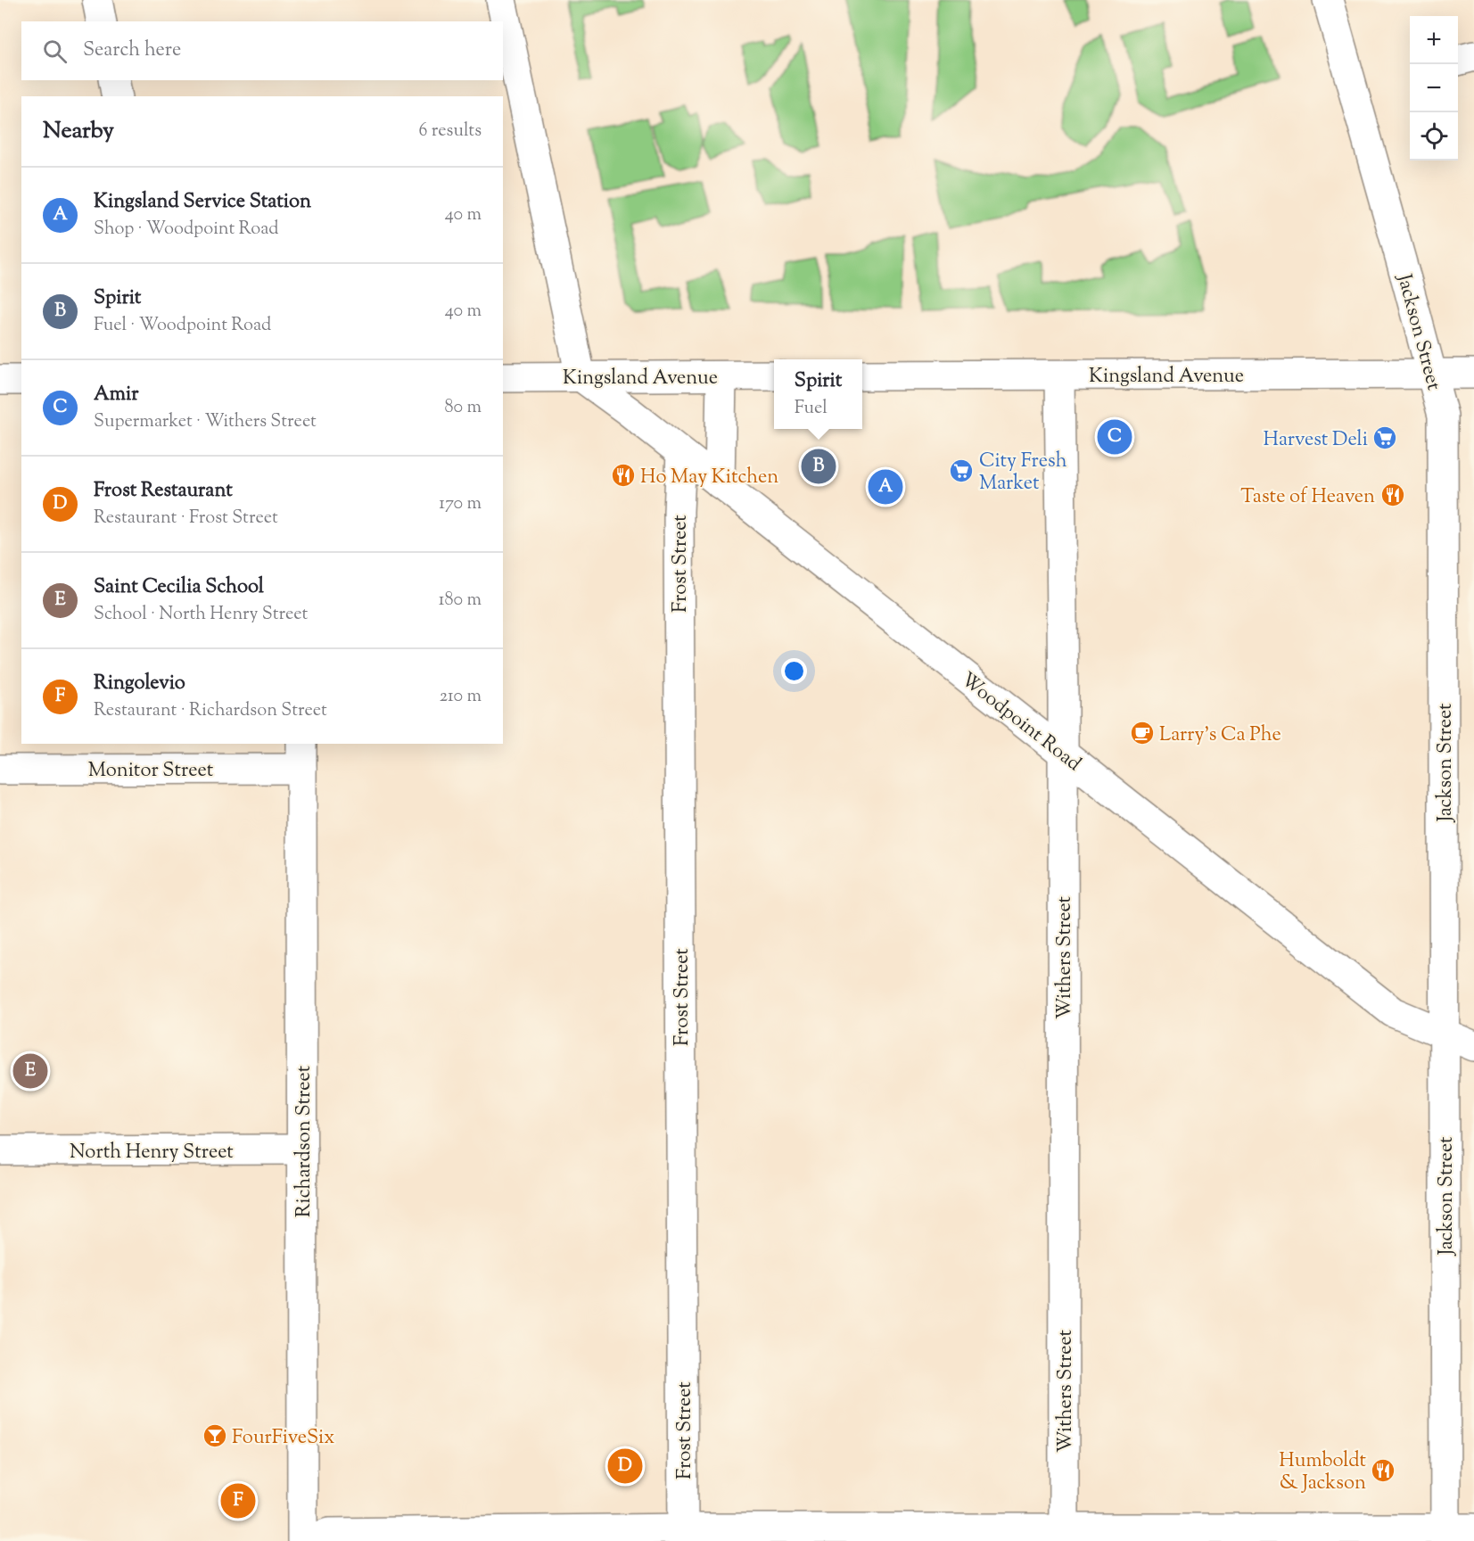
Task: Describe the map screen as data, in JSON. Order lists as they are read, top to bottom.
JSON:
{
  "streets": {
    "street": [
      "Jackson Street",
      "Kingsland Avenue",
      "Frost Street",
      "Woodpoint Road",
      "Monitor Street",
      "Withers Street",
      "Richardson Street",
      "North Henry Street"
    ]
  },
  "crossings": [
    ["Jackson Street", "Kingsland Avenue"],
    ["Jackson Street", "Woodpoint Road"],
    ["Kingsland Avenue", "Woodpoint Road"],
    ["Kingsland Avenue", "Withers Street"],
    ["Frost Street", "Woodpoint Road"],
    ["Woodpoint Road", "Withers Street"],
    ["Monitor Street", "Richardson Street"],
    ["Richardson Street", "North Henry Street"]
  ],
  "places": {
    "supermarket": ["Harvest Deli", "City Fresh Market"],
    "restaurant": ["Ho May Kitchen", "Taste of Heaven", "Humboldt & Jackson"],
    "cafe": ["Larry's Ca Phe"],
    "bar": ["FourFiveSix"]
  },
  "page": {
    "map_buttons": ["+", "−"],
    "search": "Search here",
    "heading": ["Nearby", "6 results"],
    "list": [
      {
        "mark": "A",
        "name": "Kingsland Service Station",
        "note": "Shop · Woodpoint Road",
        "value": "40 m"
      },
      {
        "mark": "B",
        "name": "Spirit",
        "note": "Fuel · Woodpoint Road",
        "value": "40 m"
      },
      {
        "mark": "C",
        "name": "Amir",
        "note": "Supermarket · Withers Street",
        "value": "80 m"
      },
      {
        "mark": "D",
        "name": "Frost Restaurant",
        "note": "Restaurant · Frost Street",
        "value": "170 m"
      },
      {
        "mark": "E",
        "name": "Saint Cecilia School",
        "note": "School · North Henry Street",
        "value": "180 m"
      },
      {
        "mark": "F",
        "name": "Ringolevio",
        "note": "Restaurant · Richardson Street",
        "value": "210 m"
      }
    ],
    "popup": ["Spirit", "Fuel"],
    "pins": [
      "C",
      "B",
      "A",
      "E",
      "D",
      "F"
    ]
  }
}
